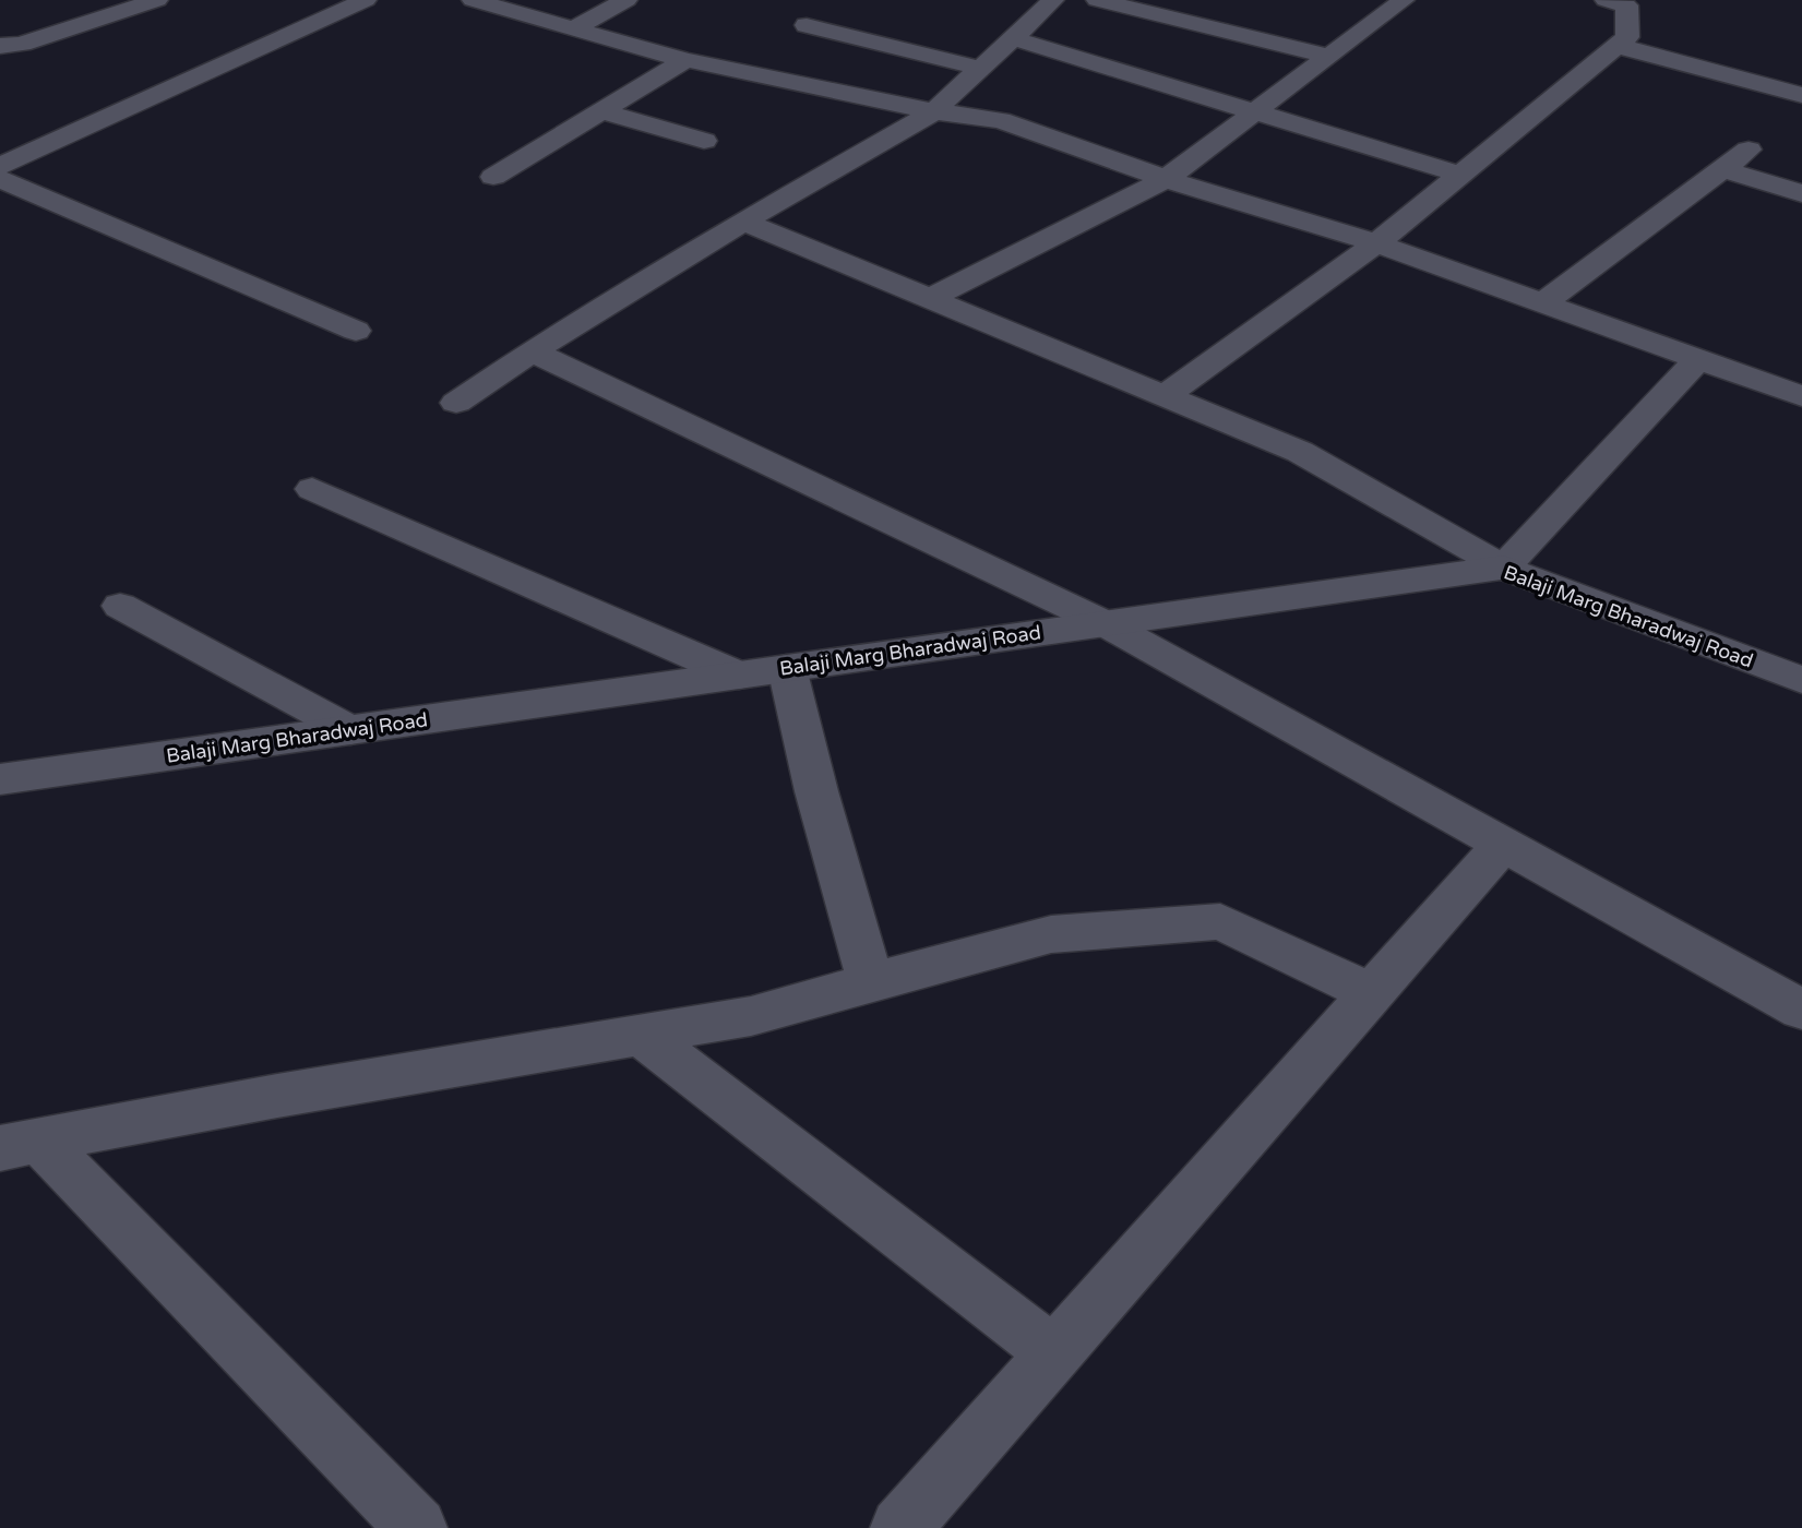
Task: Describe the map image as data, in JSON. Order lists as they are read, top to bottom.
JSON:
{
  "streets": {
    "street": ["Balaji Marg Bharadwaj Road"]
  }
}
